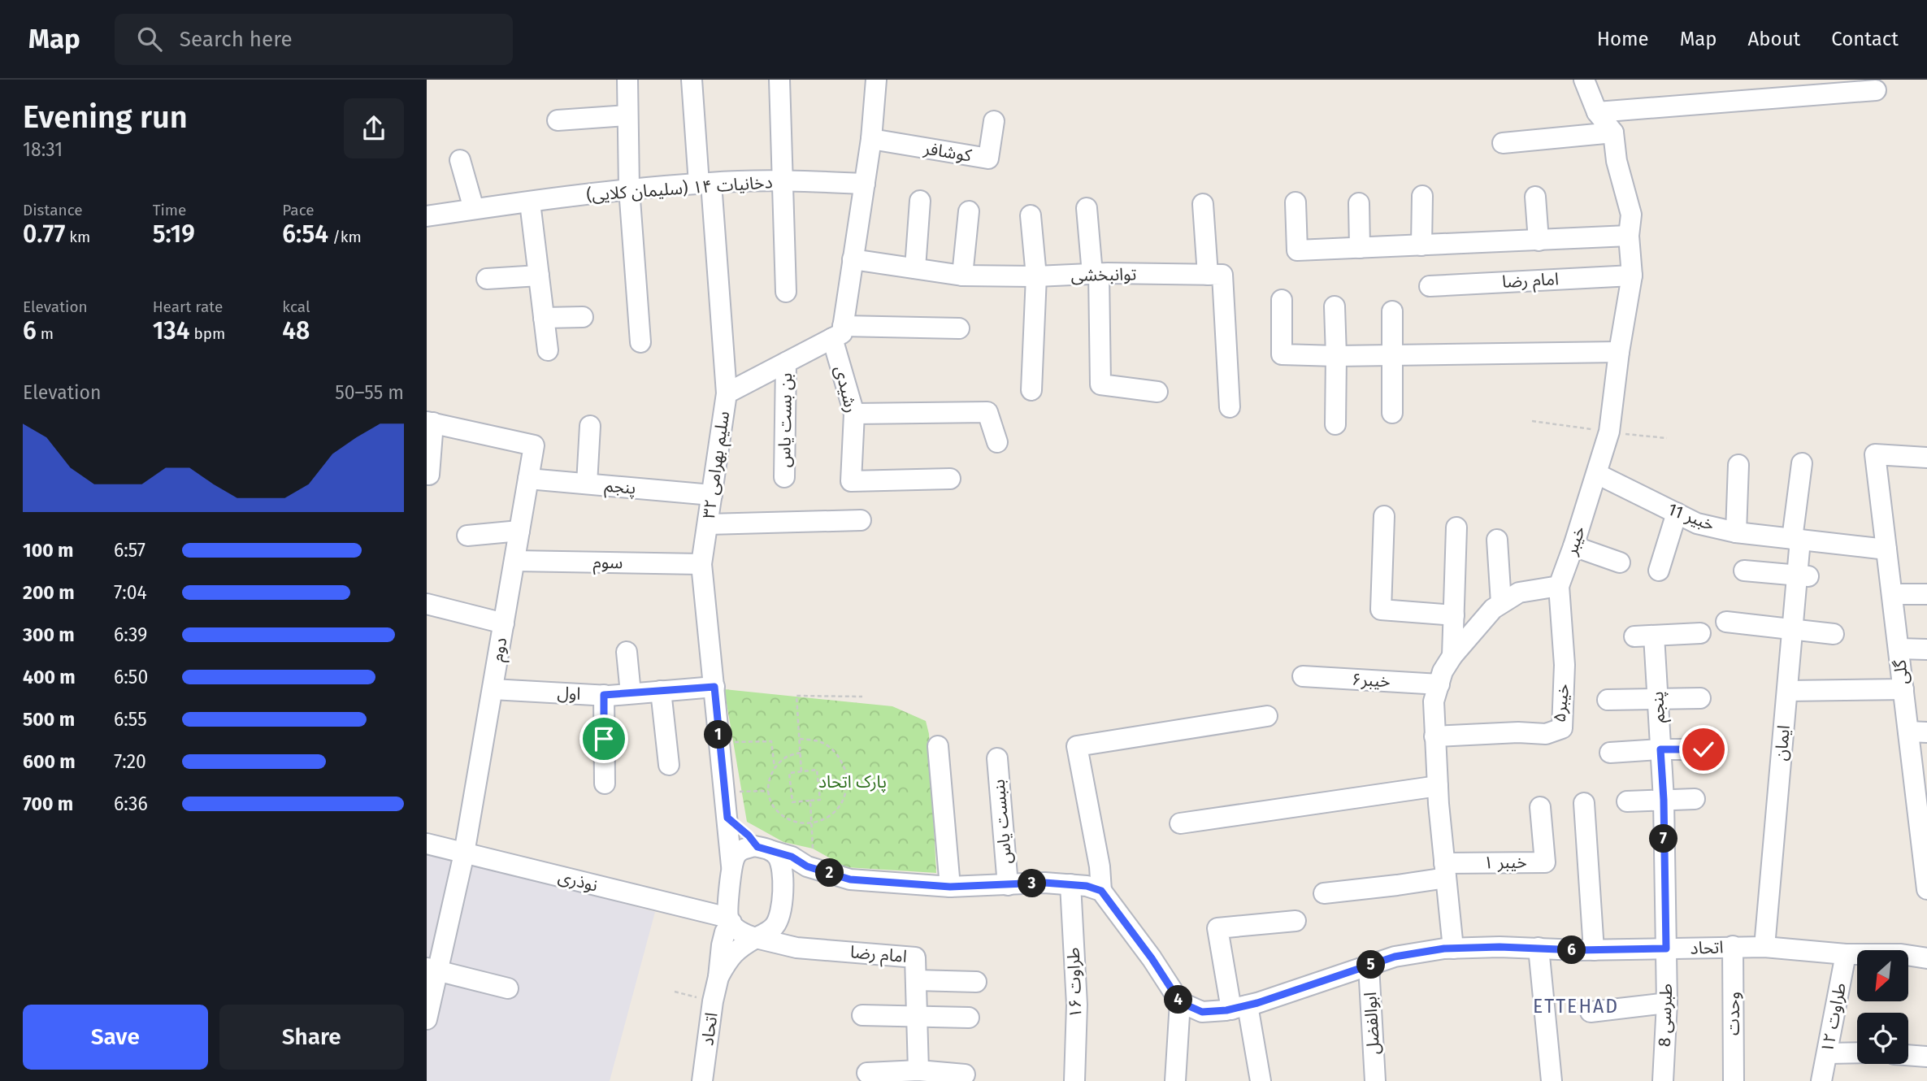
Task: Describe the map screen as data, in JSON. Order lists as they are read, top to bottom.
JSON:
{
  "streets": {
    "street": [
      "کوشافر",
      "دخانیات ۱۴ (سلیمان کلایی)",
      "توانبخشی",
      "امام رضا",
      "رشیدی",
      "بن بست یاس",
      "سلیم بهرامی ۳۲",
      "پنجم",
      "خبیر 11",
      "خیبر",
      "سوم",
      "دوم",
      "گلی",
      "خیبر۶",
      "اول",
      "خیبر۵",
      "ایمان",
      "بنبست یاس",
      "خیبر ۱",
      "نوذری",
      "اتحاد",
      "طراوت ۱۶",
      "وحدت",
      "طبرسی 8",
      "طراوت ۱۲",
      "ابوالفضل"
    ]
  },
  "crossings": [
    ["امام رضا", "سلیم بهرامی ۳۲"],
    ["امام رضا", "خیبر"],
    ["امام رضا", "نوذری"],
    ["امام رضا", "اتحاد"],
    ["رشیدی", "سلیم بهرامی ۳۲"],
    ["بن بست یاس", "سلیم بهرامی ۳۲"],
    ["سلیم بهرامی ۳۲", "پنجم"],
    ["سلیم بهرامی ۳۲", "سوم"],
    ["سلیم بهرامی ۳۲", "اول"],
    ["سلیم بهرامی ۳۲", "نوذری"],
    ["سلیم بهرامی ۳۲", "اتحاد"],
    ["پنجم", "دوم"],
    ["پنجم", "اتحاد"],
    ["پنجم", "طبرسی 8"],
    ["خبیر 11", "خیبر"],
    ["خبیر 11", "گلی"],
    ["خبیر 11", "ایمان"],
    ["خیبر", "خیبر۵"],
    ["سوم", "دوم"],
    ["دوم", "اول"],
    ["دوم", "نوذری"],
    ["ایمان", "اتحاد"],
    ["نوذری", "اتحاد"],
    ["اتحاد", "وحدت"],
    ["اتحاد", "طبرسی 8"],
    ["اتحاد", "طراوت ۱۲"],
    ["اتحاد", "ابوالفضل"]
  ],
  "districts": ["ETTEHAD"],
  "parks": ["پارک اتحاد"],
  "north": "bottom left",
  "page": {
    "header": "Map",
    "search": "Search here",
    "nav": [
      "Home",
      "Map",
      "About",
      "Contact"
    ],
    "heading": ["Evening run", "18:31"],
    "stats": [
      ["Distance", "0.77 km"],
      ["Time", "5:19"],
      ["Pace", "6:54 /km"],
      ["Elevation", "6 m"],
      ["Heart rate", "134 bpm"],
      ["kcal", "48"]
    ],
    "chart": ["Elevation", "50–55 m"],
    "list": [
      {
        "name": "100 m",
        "note": "6:57"
      },
      {
        "name": "200 m",
        "note": "7:04"
      },
      {
        "name": "300 m",
        "note": "6:39"
      },
      {
        "name": "400 m",
        "note": "6:50"
      },
      {
        "name": "500 m",
        "note": "6:55"
      },
      {
        "name": "600 m",
        "note": "7:20"
      },
      {
        "name": "700 m",
        "note": "6:36"
      }
    ],
    "pins": [
      "1",
      "7",
      "2",
      "3",
      "6",
      "5",
      "4"
    ],
    "buttons": ["Save", "Share"]
  }
}
